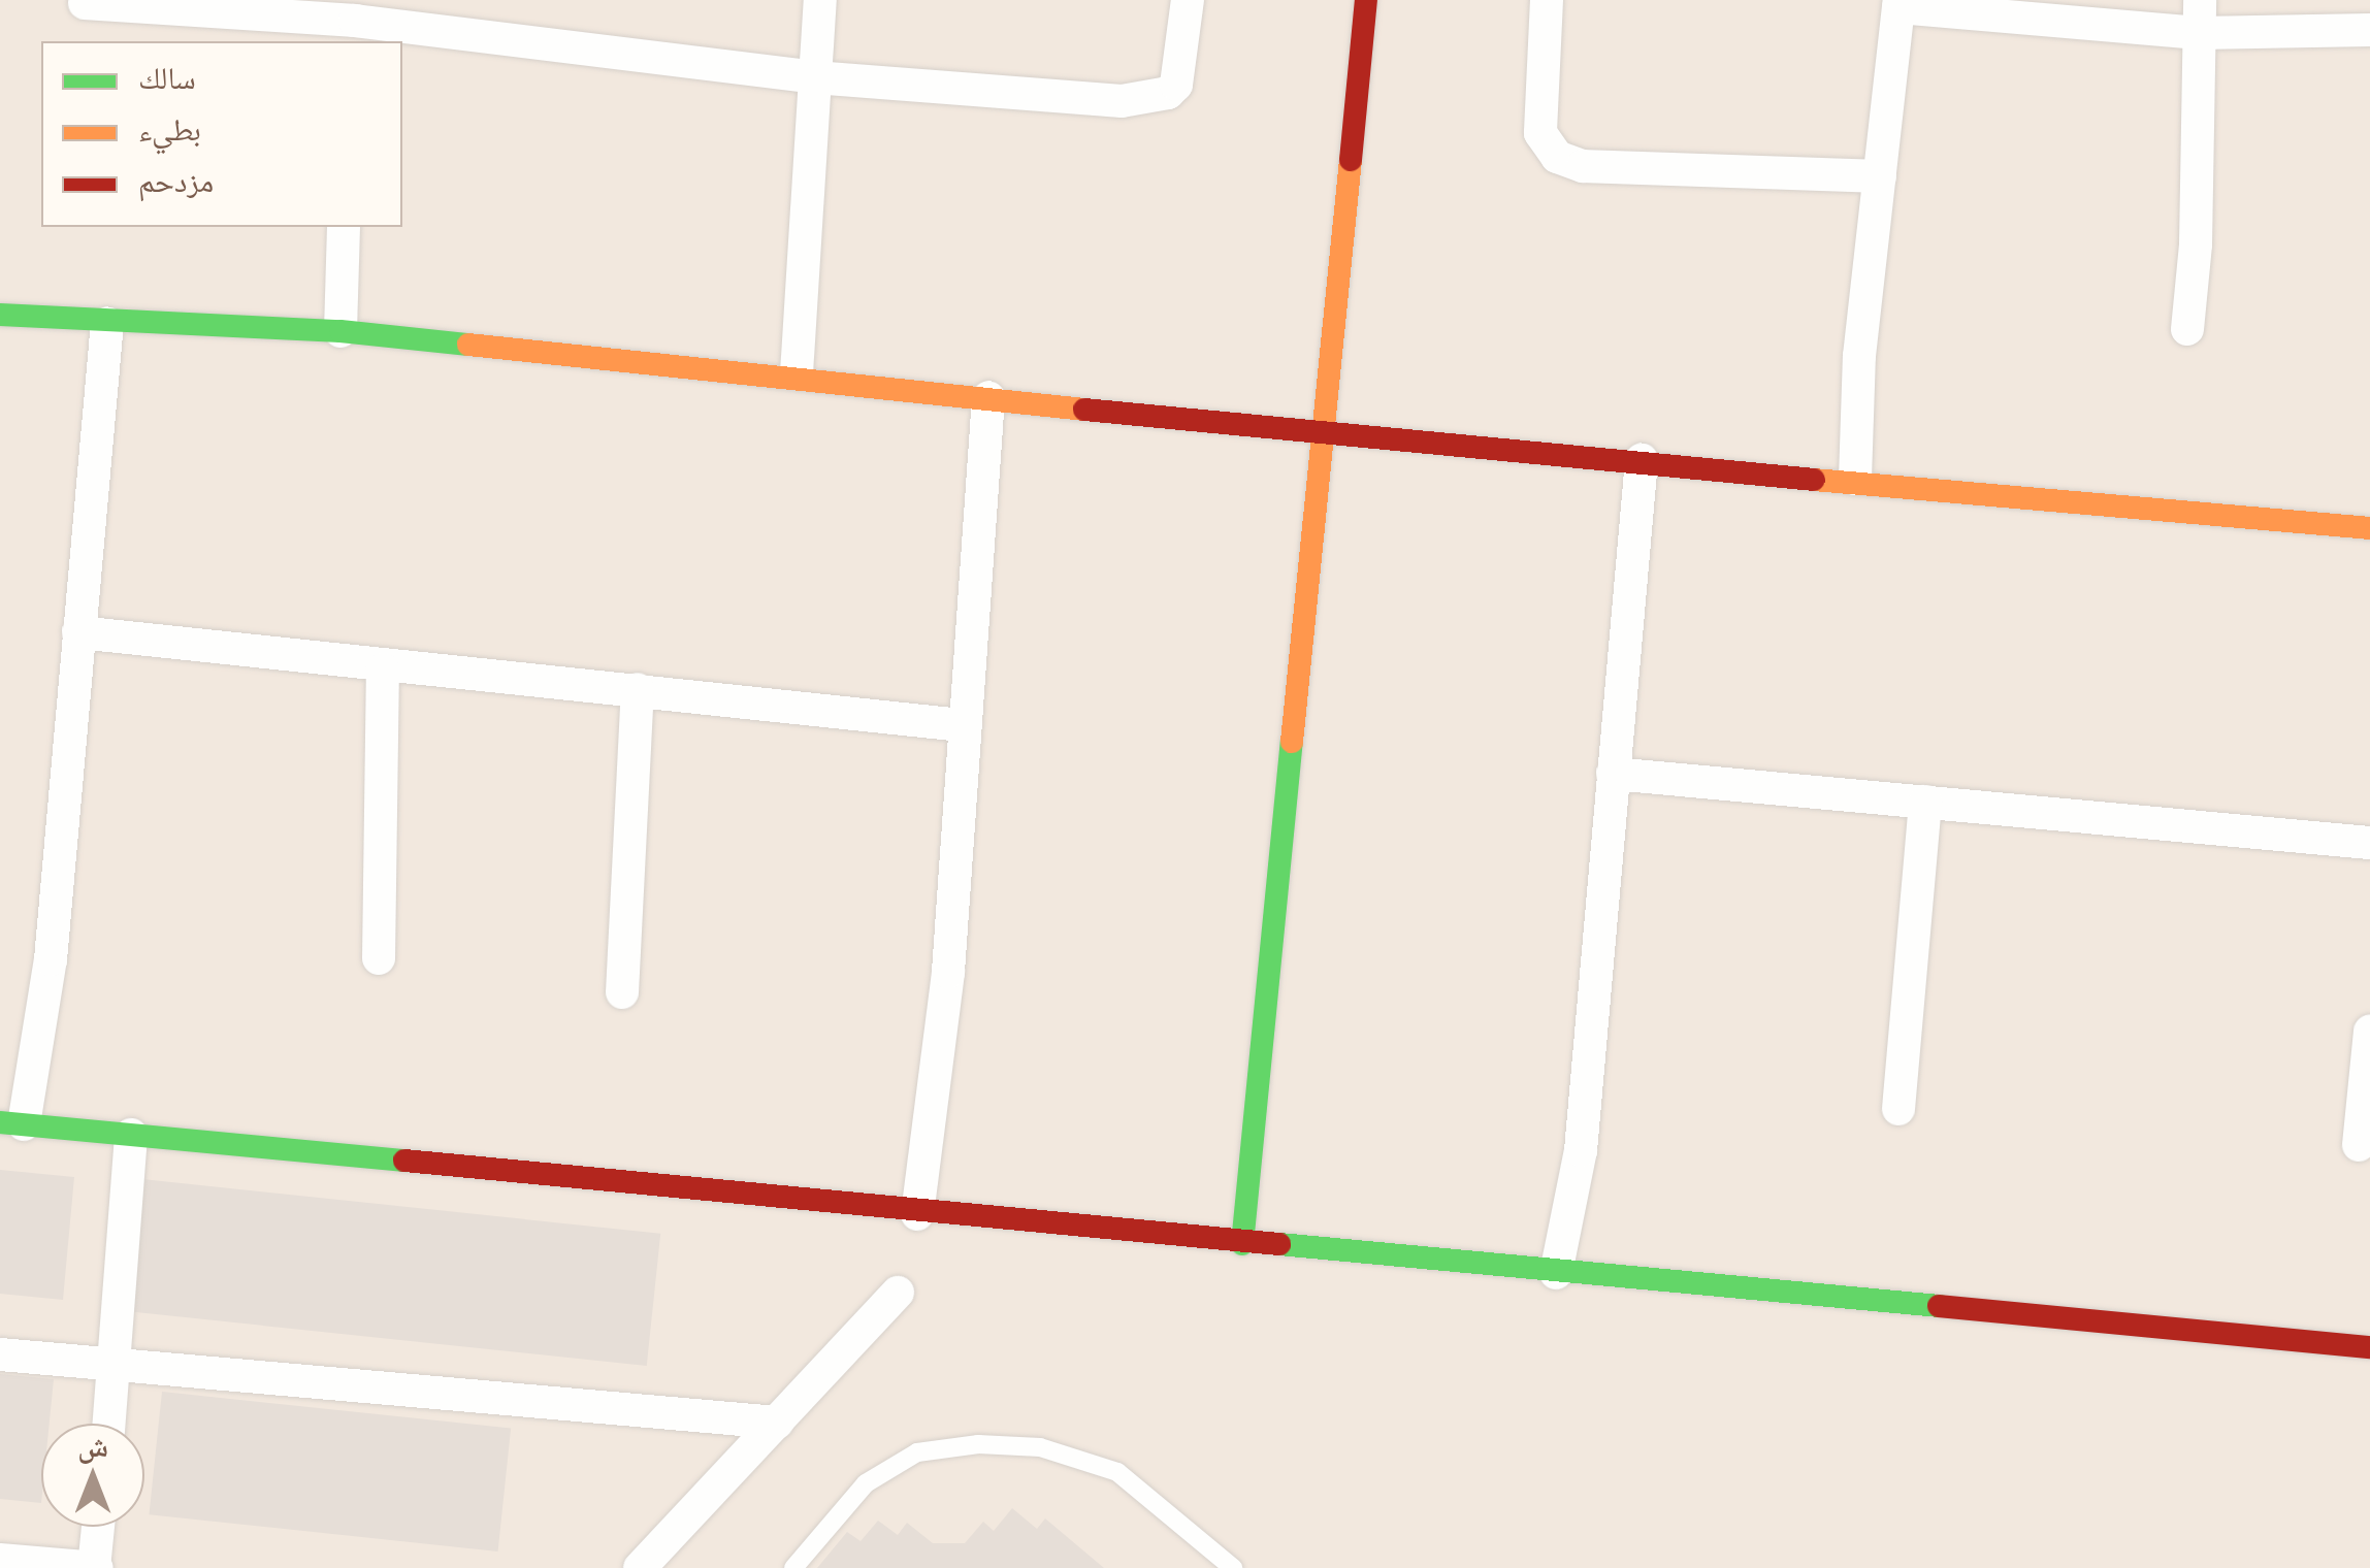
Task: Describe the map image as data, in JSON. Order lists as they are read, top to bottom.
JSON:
{
  "legend": ["سالك", "بطيء", "مزدحم"],
  "north": "top"
}
